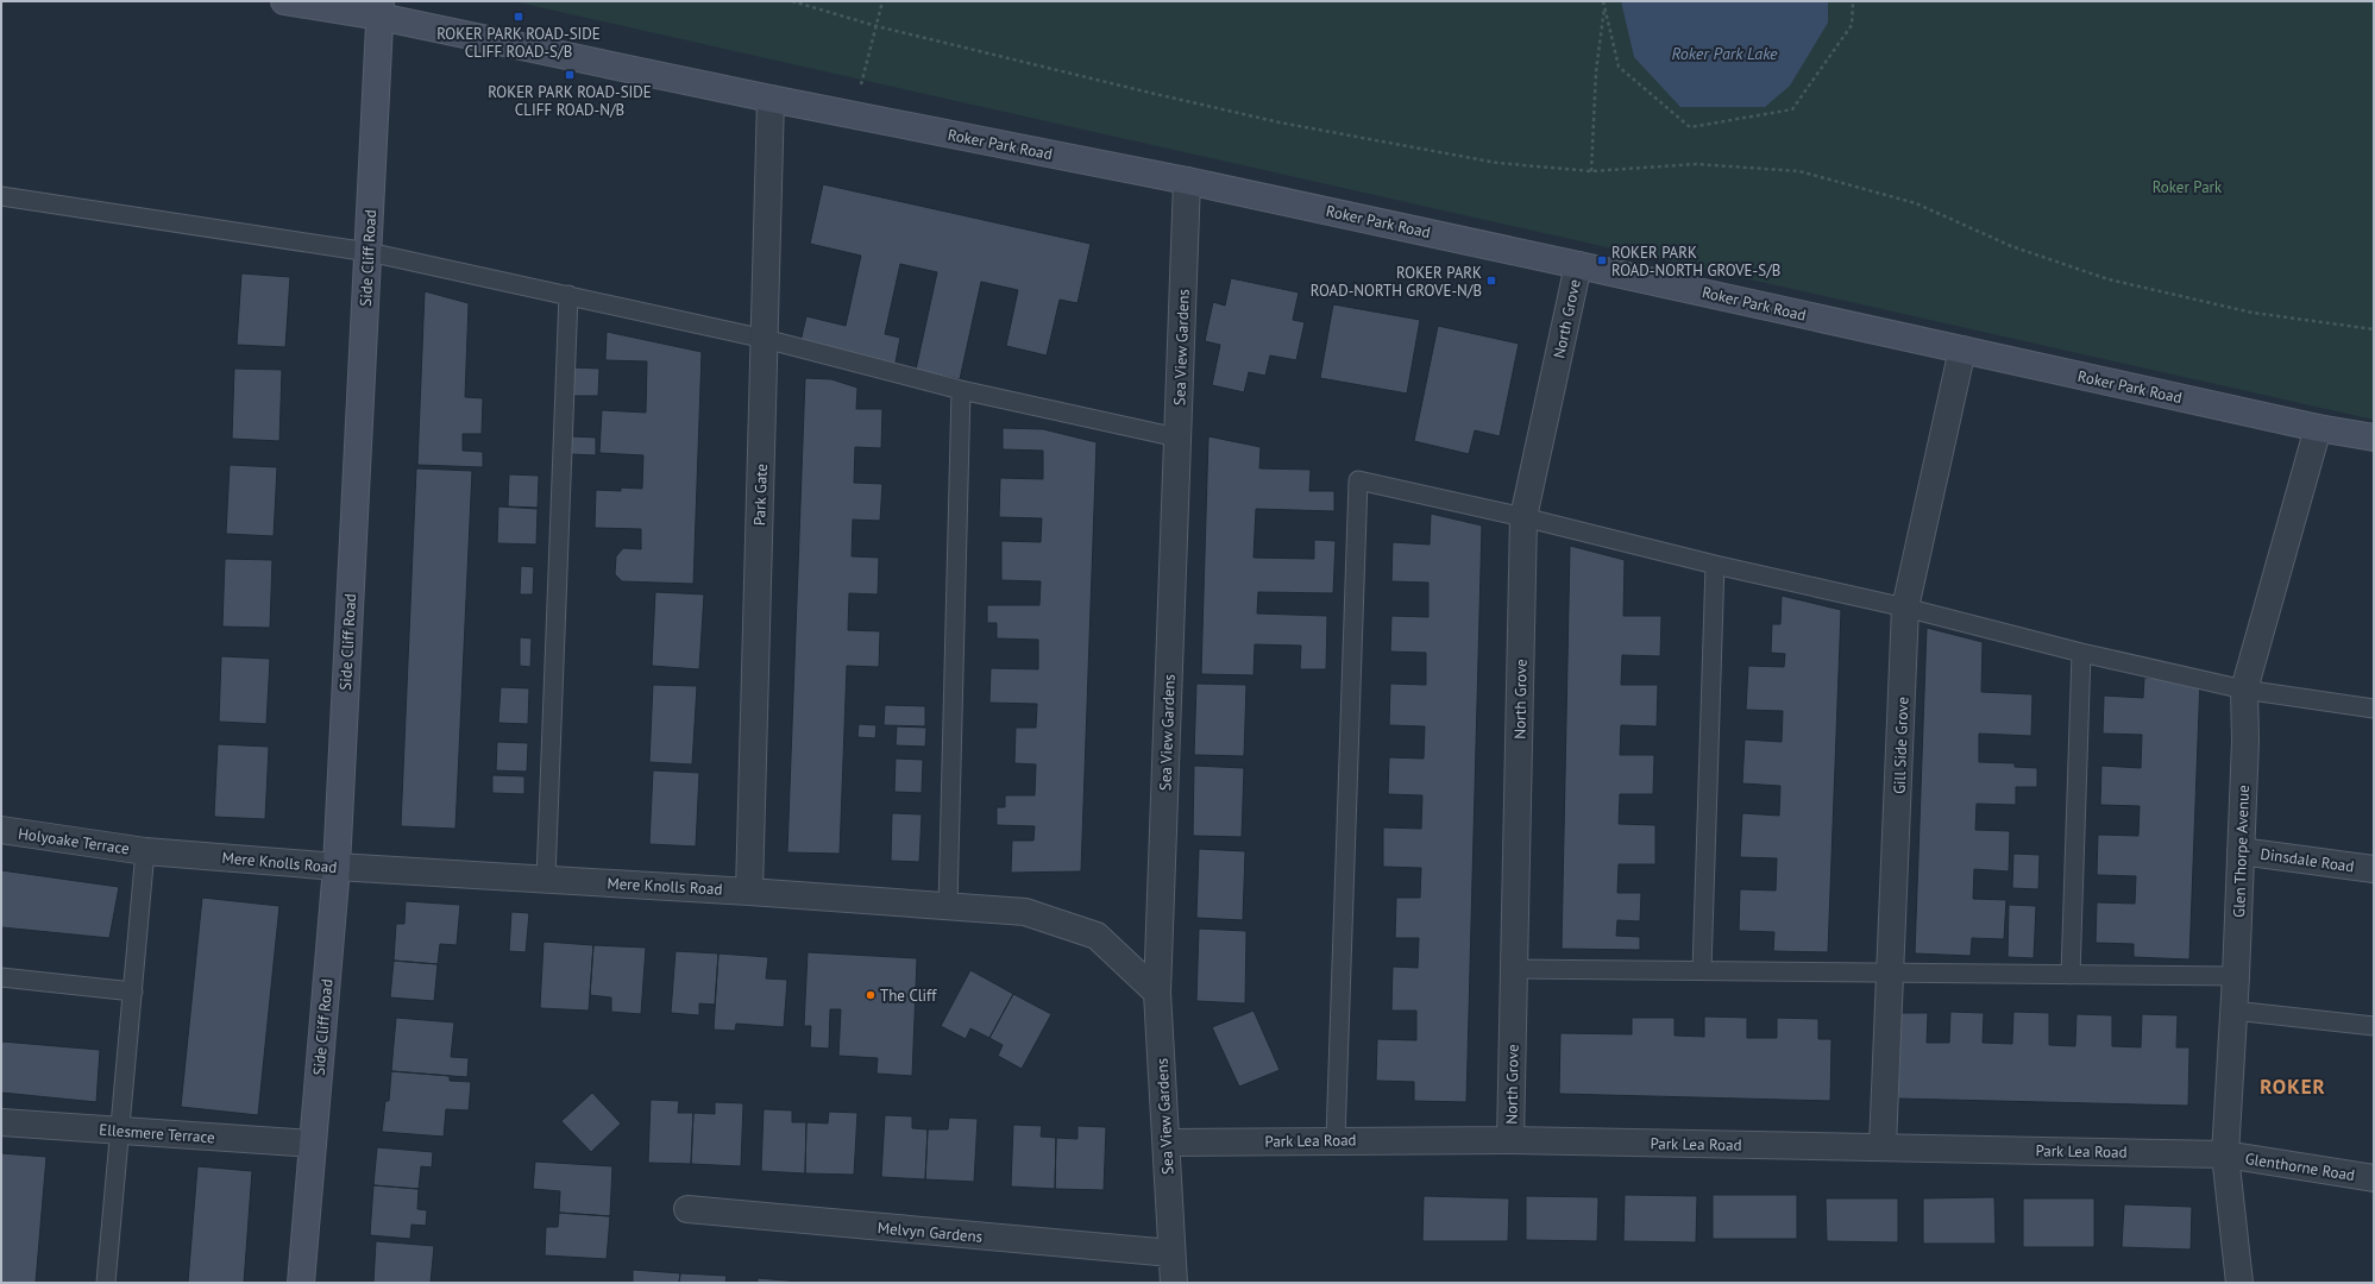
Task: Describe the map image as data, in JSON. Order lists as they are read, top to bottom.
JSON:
{
  "streets": {
    "street": [
      "Roker Park Road",
      "Side Cliff Road",
      "North Grove",
      "Sea View Gardens",
      "Park Gate",
      "Gill Side Grove",
      "Holyoake Terrace",
      "Glen Thorpe Avenue",
      "Dinsdale Road",
      "Mere Knolls Road",
      "Ellesmere Terrace",
      "Park Lea Road",
      "Glenthorne Road",
      "Melvyn Gardens"
    ]
  },
  "crossings": [
    ["Roker Park Road", "Side Cliff Road"],
    ["Roker Park Road", "North Grove"],
    ["Roker Park Road", "Sea View Gardens"],
    ["Roker Park Road", "Park Gate"],
    ["Roker Park Road", "Gill Side Grove"],
    ["Roker Park Road", "Glen Thorpe Avenue"],
    ["Side Cliff Road", "Mere Knolls Road"],
    ["Side Cliff Road", "Ellesmere Terrace"],
    ["North Grove", "Park Lea Road"],
    ["Sea View Gardens", "Mere Knolls Road"],
    ["Sea View Gardens", "Park Lea Road"],
    ["Sea View Gardens", "Melvyn Gardens"],
    ["Park Gate", "Mere Knolls Road"],
    ["Gill Side Grove", "Park Lea Road"],
    ["Holyoake Terrace", "Mere Knolls Road"],
    ["Glen Thorpe Avenue", "Dinsdale Road"],
    ["Glen Thorpe Avenue", "Park Lea Road"],
    ["Glen Thorpe Avenue", "Glenthorne Road"],
    ["Park Lea Road", "Glenthorne Road"]
  ],
  "districts": ["ROKER"],
  "water": ["Roker Park Lake"],
  "parks": ["Roker Park"],
  "places": {
    "transit": [
      "ROKER PARK ROAD-SIDE CLIFF ROAD-S/B",
      "ROKER PARK ROAD-SIDE CLIFF ROAD-N/B",
      "ROKER PARK ROAD-NORTH GROVE-S/B",
      "ROKER PARK ROAD-NORTH GROVE-N/B"
    ],
    "other": ["The Cliff"]
  }
}
